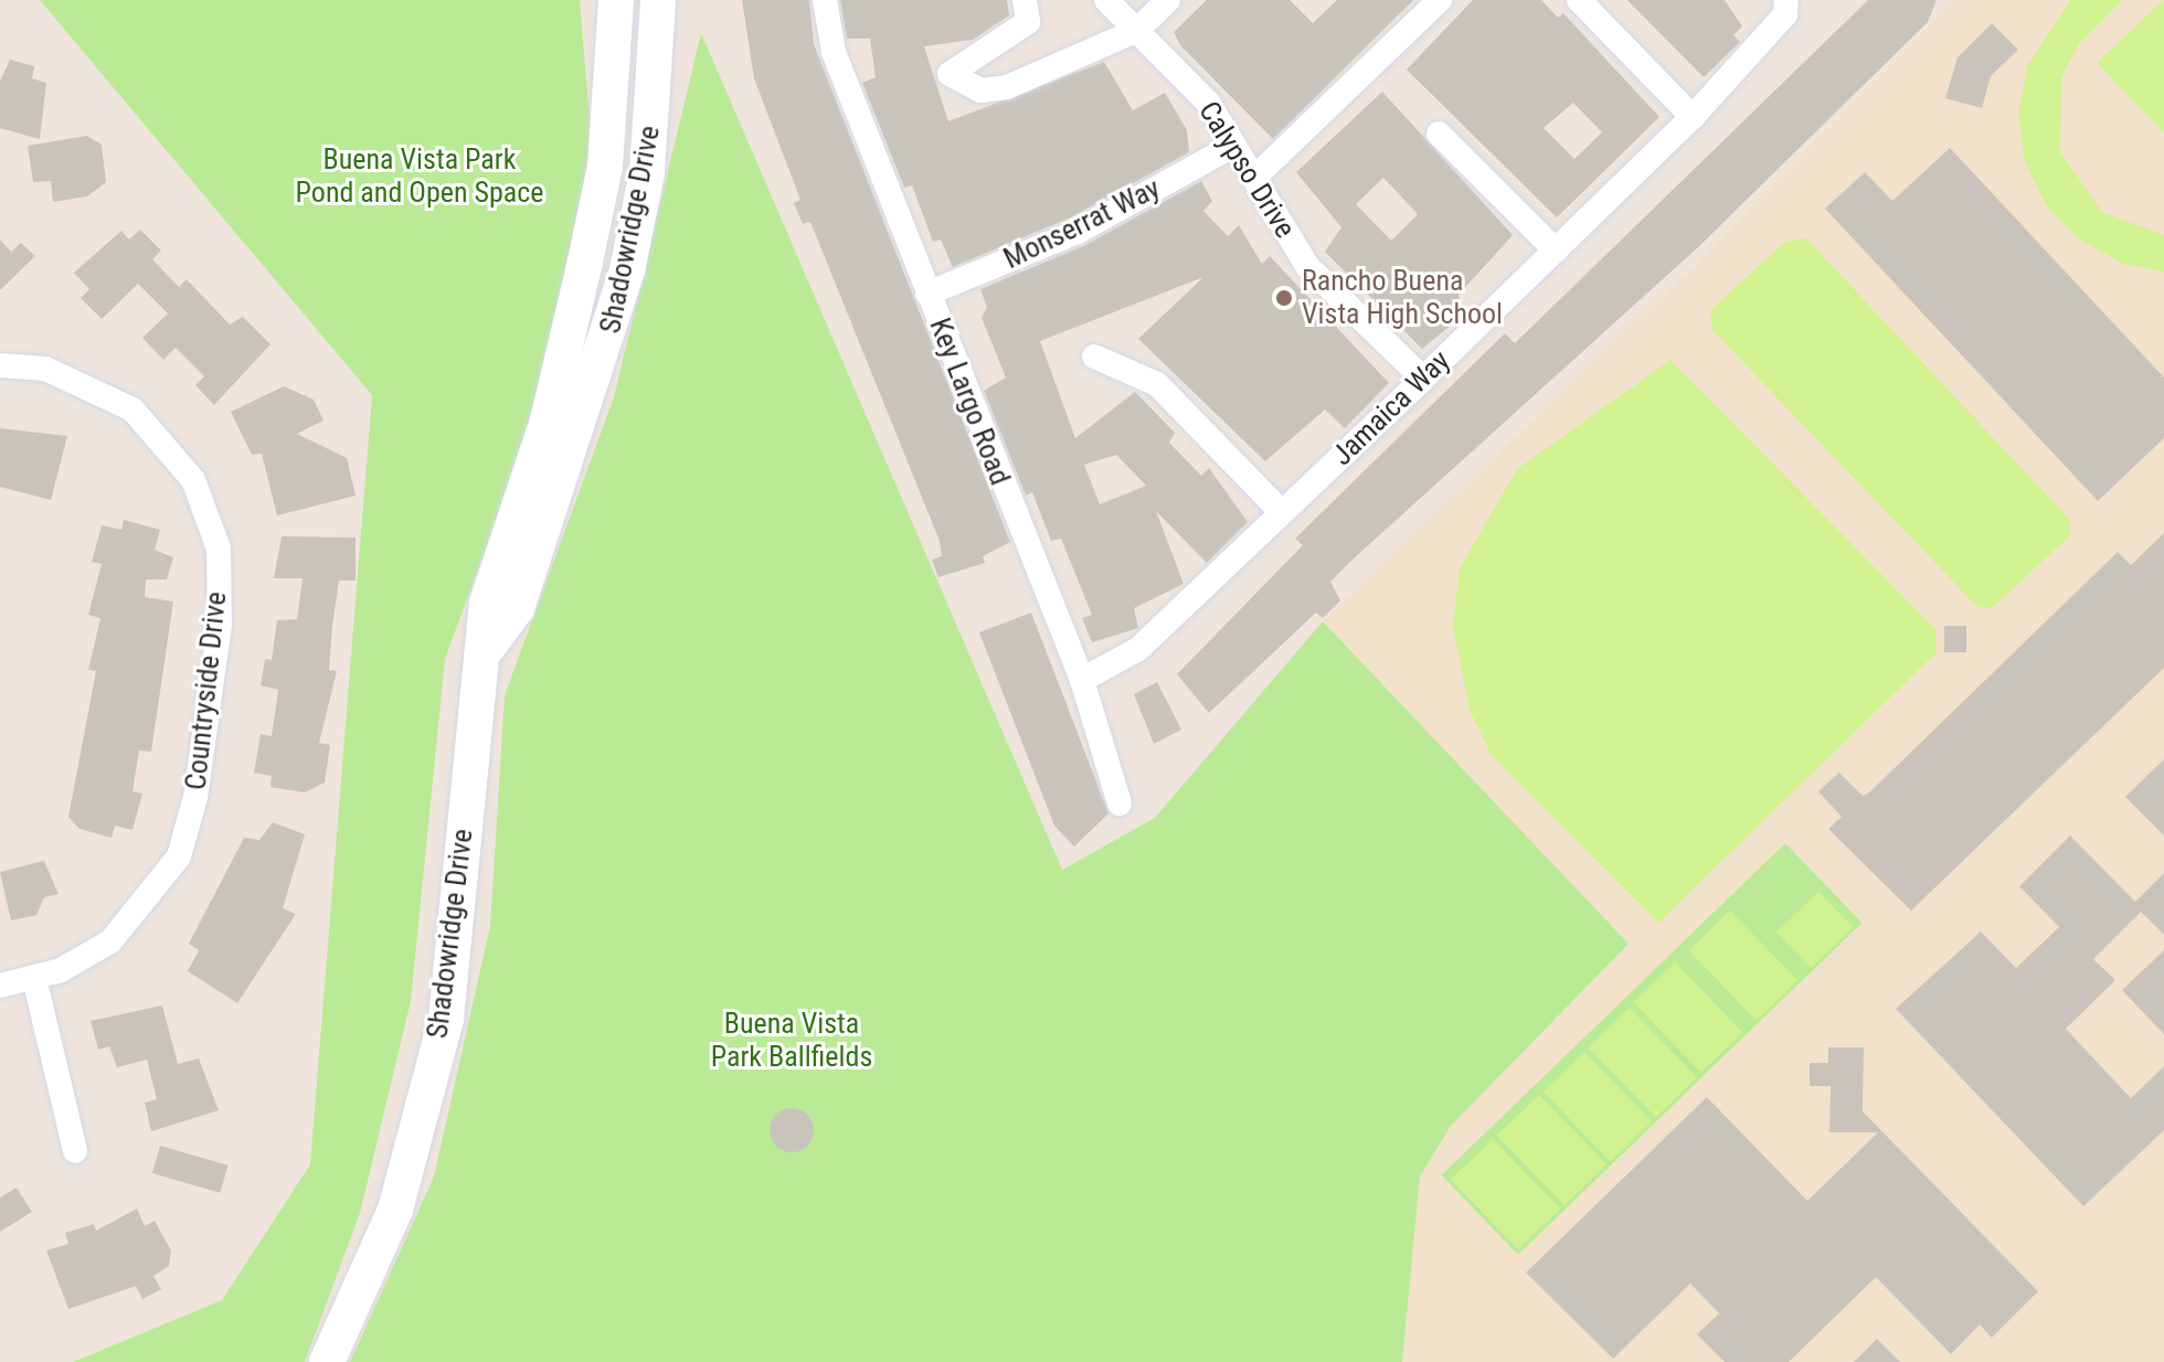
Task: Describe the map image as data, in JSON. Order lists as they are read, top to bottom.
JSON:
{
  "streets": {
    "street": [
      "Calypso Drive",
      "Monserrat Way",
      "Shadowridge Drive",
      "Key Largo Road",
      "Jamaica Way",
      "Countryside Drive"
    ]
  },
  "crossings": [
    ["Calypso Drive", "Monserrat Way"],
    ["Calypso Drive", "Jamaica Way"],
    ["Monserrat Way", "Key Largo Road"],
    ["Key Largo Road", "Jamaica Way"]
  ],
  "parks": ["Buena Vista Park Pond and Open Space", "Buena Vista Park Ballfields"],
  "places": ["Rancho Buena Vista High School"]
}
